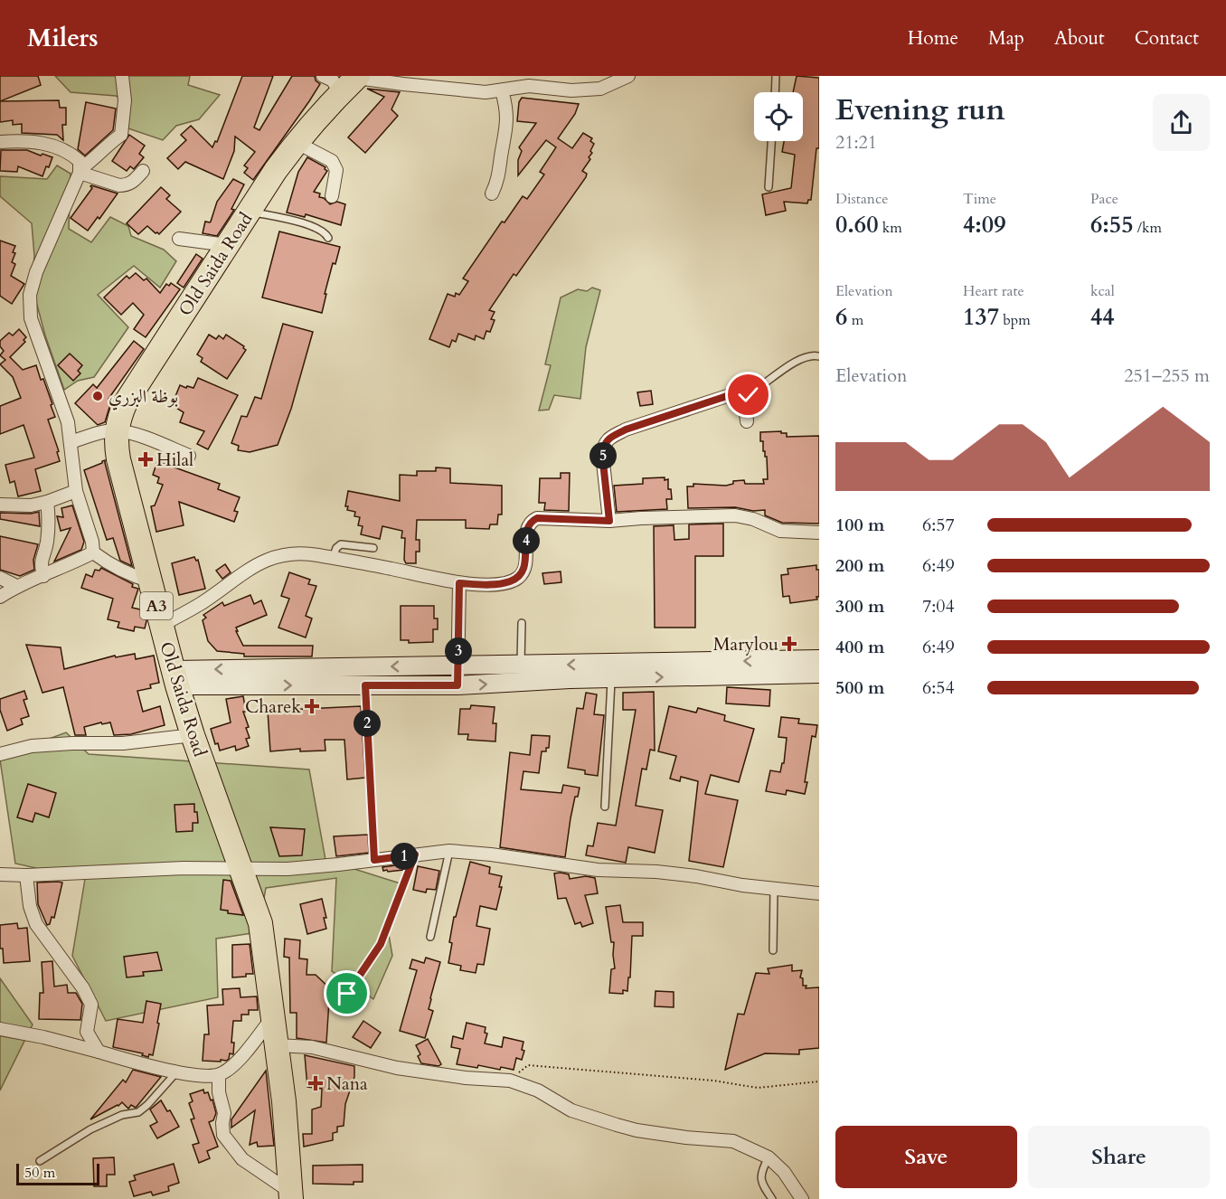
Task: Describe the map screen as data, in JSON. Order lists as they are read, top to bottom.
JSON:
{
  "streets": {
    "highway": ["Old Saida Road", "A3"]
  },
  "places": {
    "other": ["بوظة البزري"],
    "health": [
      "Hilal",
      "Marylou",
      "Charek",
      "Nana"
    ]
  },
  "scale_bar": "50 m",
  "page": {
    "header": "Milers",
    "nav": [
      "Home",
      "Map",
      "About",
      "Contact"
    ],
    "heading": ["Evening run", "21:21"],
    "stats": [
      ["Distance", "0.60 km"],
      ["Time", "4:09"],
      ["Pace", "6:55 /km"],
      ["Elevation", "6 m"],
      ["Heart rate", "137 bpm"],
      ["kcal", "44"]
    ],
    "chart": ["Elevation", "251–255 m"],
    "pins": [
      "5",
      "4",
      "3",
      "2",
      "1"
    ],
    "list": [
      {
        "name": "100 m",
        "note": "6:57"
      },
      {
        "name": "200 m",
        "note": "6:49"
      },
      {
        "name": "300 m",
        "note": "7:04"
      },
      {
        "name": "400 m",
        "note": "6:49"
      },
      {
        "name": "500 m",
        "note": "6:54"
      }
    ],
    "buttons": ["Save", "Share"],
    "scale": "50 m"
  }
}
